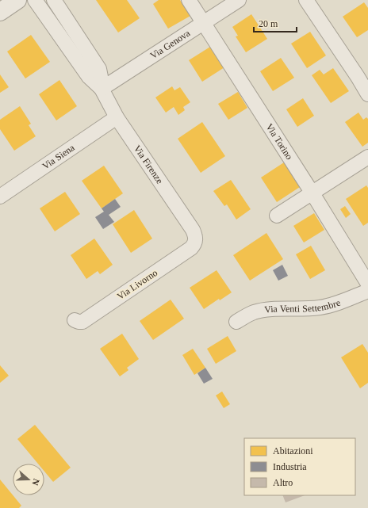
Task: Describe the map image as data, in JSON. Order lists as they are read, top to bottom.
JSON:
{
  "streets": {
    "street": [
      "Via Genova",
      "Via Torino",
      "Via Siena",
      "Via Firenze",
      "Via Livorno",
      "Via Venti Settembre"
    ]
  },
  "crossings": [
    ["Via Genova", "Via Torino"],
    ["Via Genova", "Via Firenze"],
    ["Via Siena", "Via Firenze"],
    ["Via Firenze", "Via Livorno"]
  ],
  "legend": ["Abitazioni", "Industria", "Altro"],
  "scale_bar": "20 m",
  "north": "right"
}
